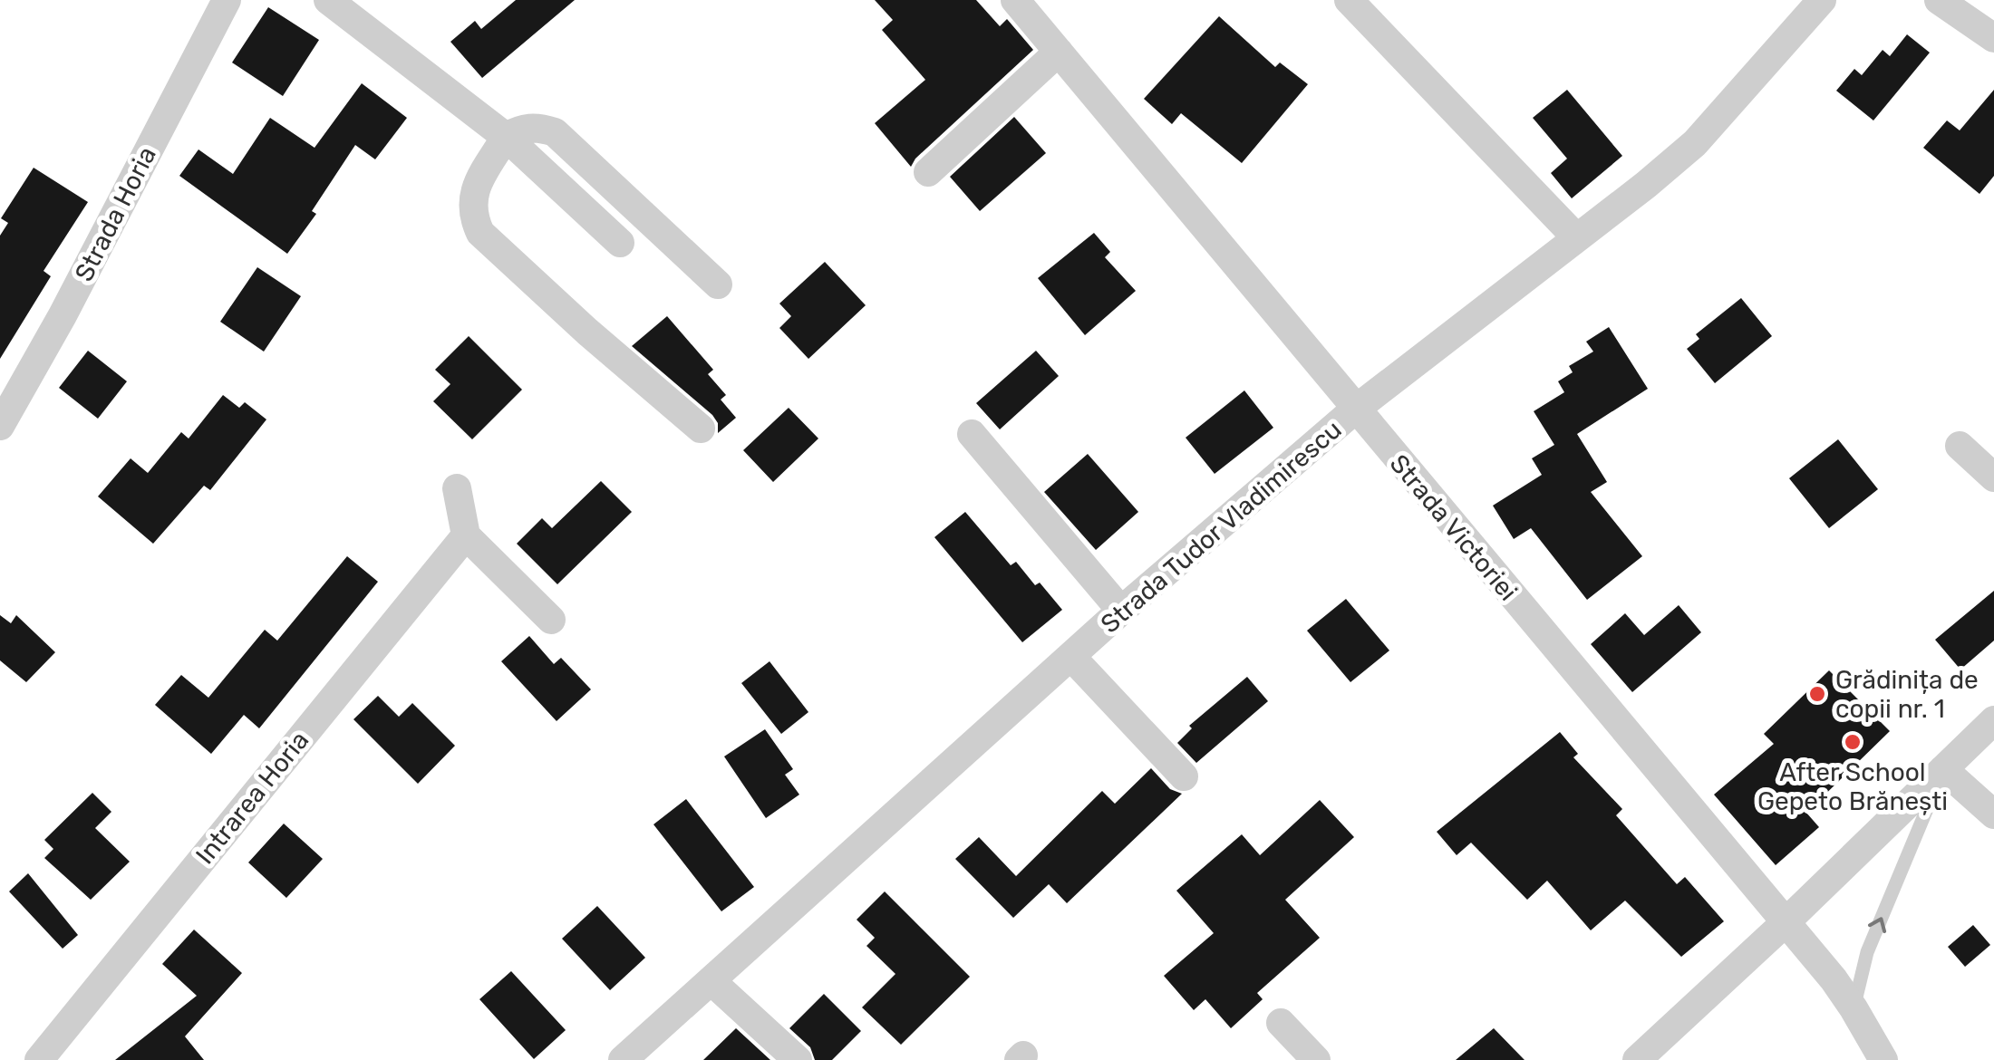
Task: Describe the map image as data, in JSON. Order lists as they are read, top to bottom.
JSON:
{
  "streets": {
    "street": [
      "Strada Horia",
      "Strada Tudor Vladimirescu",
      "Strada Victoriei",
      "Intrarea Horia"
    ]
  },
  "crossings": [
    ["Strada Tudor Vladimirescu", "Strada Victoriei"]
  ],
  "places": ["Grădinița de copii nr. 1", "After School Gepeto Brănești"]
}
